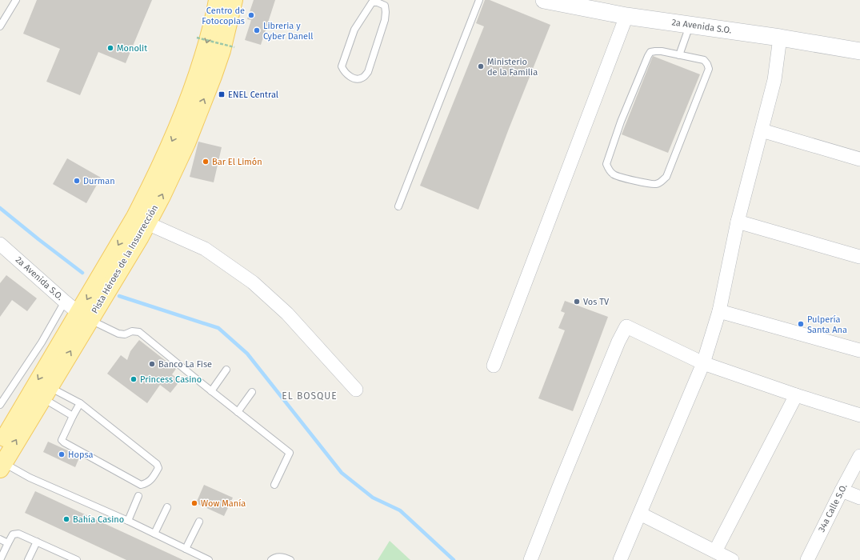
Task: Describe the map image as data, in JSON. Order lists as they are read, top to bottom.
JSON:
{
  "streets": {
    "main road": ["Pista Héroes de la Insurrección"],
    "street": ["2a Avenida S.O.", "34a Calle S.O."]
  },
  "crossings": [
    ["2a Avenida S.O.", "Pista Héroes de la Insurrección"]
  ],
  "districts": ["EL BOSQUE"],
  "places": {
    "other": [
      "Centro de Fotocopias",
      "Libreria y Cyber Danell",
      "Monolit",
      "Ministerio de la Familia",
      "Bar El Limón",
      "Durman",
      "Vos TV",
      "Pulpería Santa Ana",
      "Banco La Fise",
      "Princess Casino",
      "Hopsa",
      "Wow Manía",
      "Bahía Casino"
    ],
    "transit": ["ENEL Central"]
  }
}
